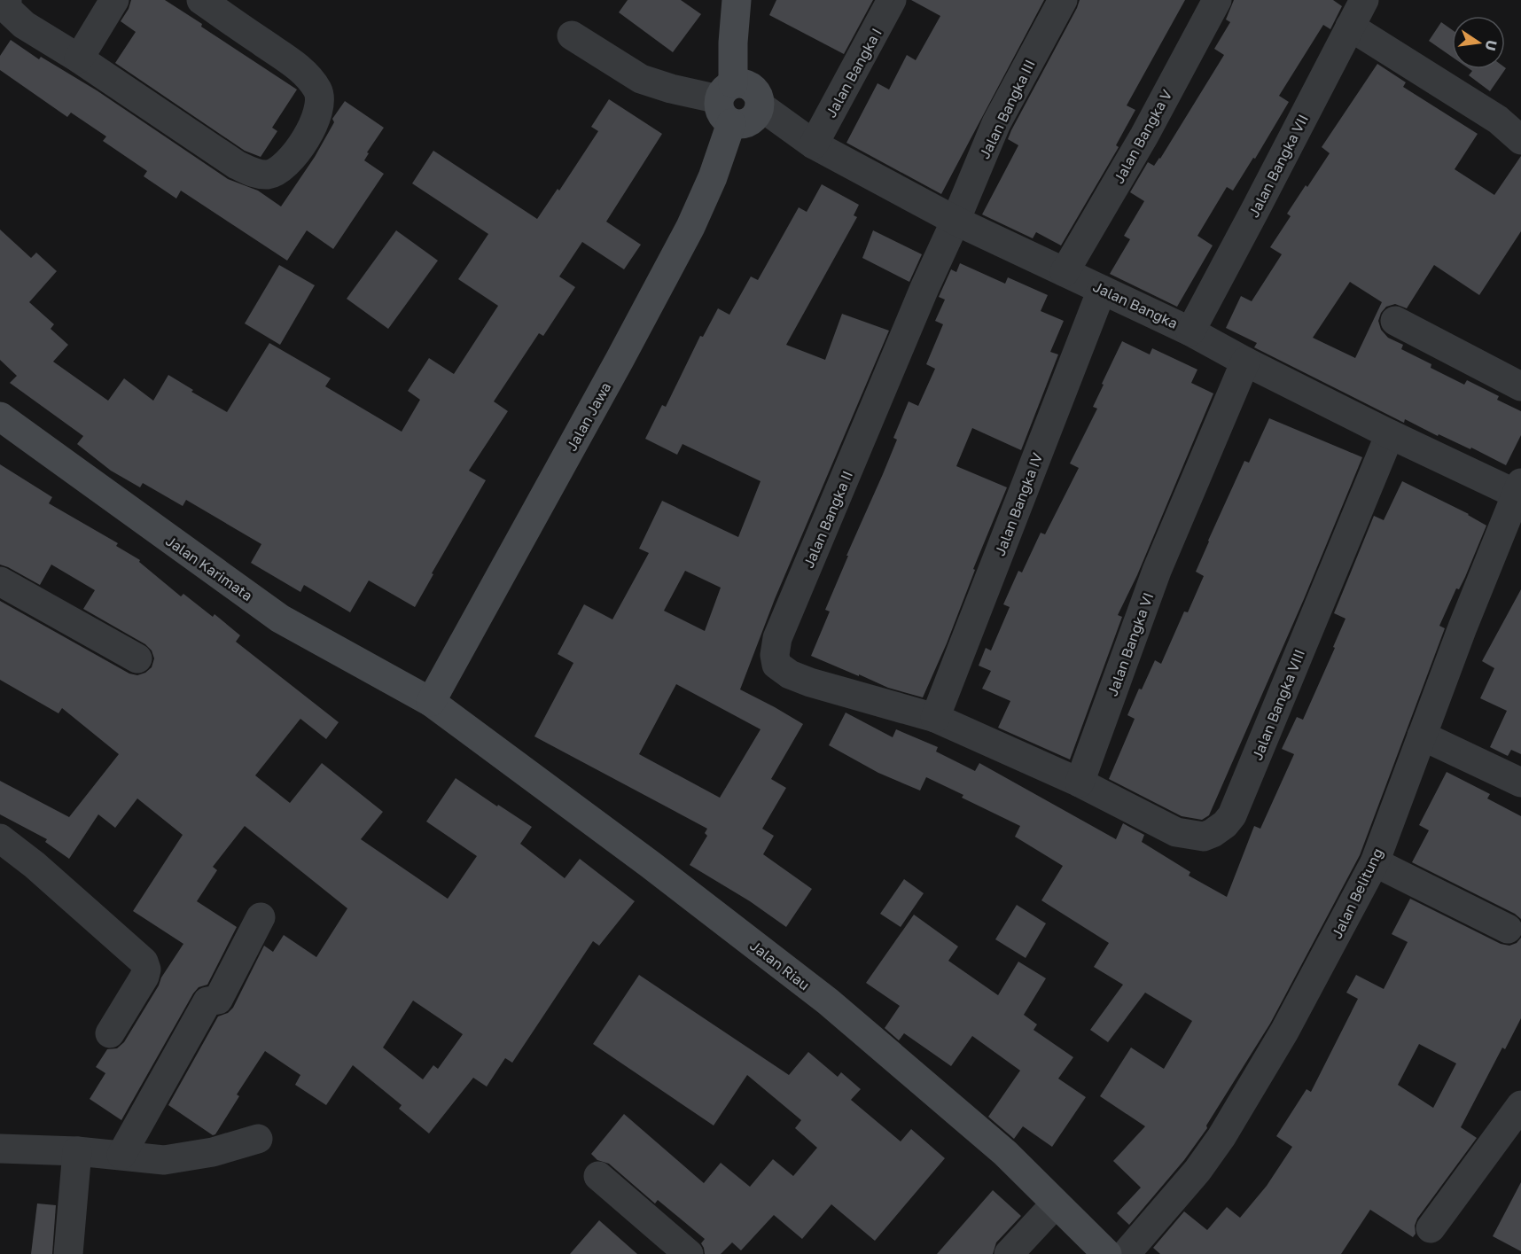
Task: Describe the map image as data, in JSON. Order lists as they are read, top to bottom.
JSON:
{
  "streets": {
    "main road": ["Jalan Jawa", "Jalan Karimata", "Jalan Riau"],
    "street": [
      "Jalan Bangka I",
      "Jalan Bangka III",
      "Jalan Bangka V",
      "Jalan Bangka VII",
      "Jalan Bangka",
      "Jalan Bangka IV",
      "Jalan Bangka II",
      "Jalan Bangka VI",
      "Jalan Bangka VIII",
      "Jalan Belitung"
    ]
  },
  "crossings": [
    ["Jalan Bangka I", "Jalan Bangka"],
    ["Jalan Bangka III", "Jalan Bangka"],
    ["Jalan Bangka III", "Jalan Bangka II"],
    ["Jalan Bangka V", "Jalan Bangka"],
    ["Jalan Bangka VII", "Jalan Bangka"],
    ["Jalan Bangka", "Jalan Bangka IV"],
    ["Jalan Bangka", "Jalan Bangka II"],
    ["Jalan Bangka", "Jalan Bangka VI"],
    ["Jalan Bangka", "Jalan Bangka VIII"],
    ["Jalan Bangka", "Jalan Belitung"],
    ["Jalan Jawa", "Jalan Karimata"],
    ["Jalan Jawa", "Jalan Riau"],
    ["Jalan Bangka IV", "Jalan Bangka II"],
    ["Jalan Karimata", "Jalan Riau"],
    ["Jalan Bangka VI", "Jalan Bangka VIII"]
  ],
  "north": "right"
}
